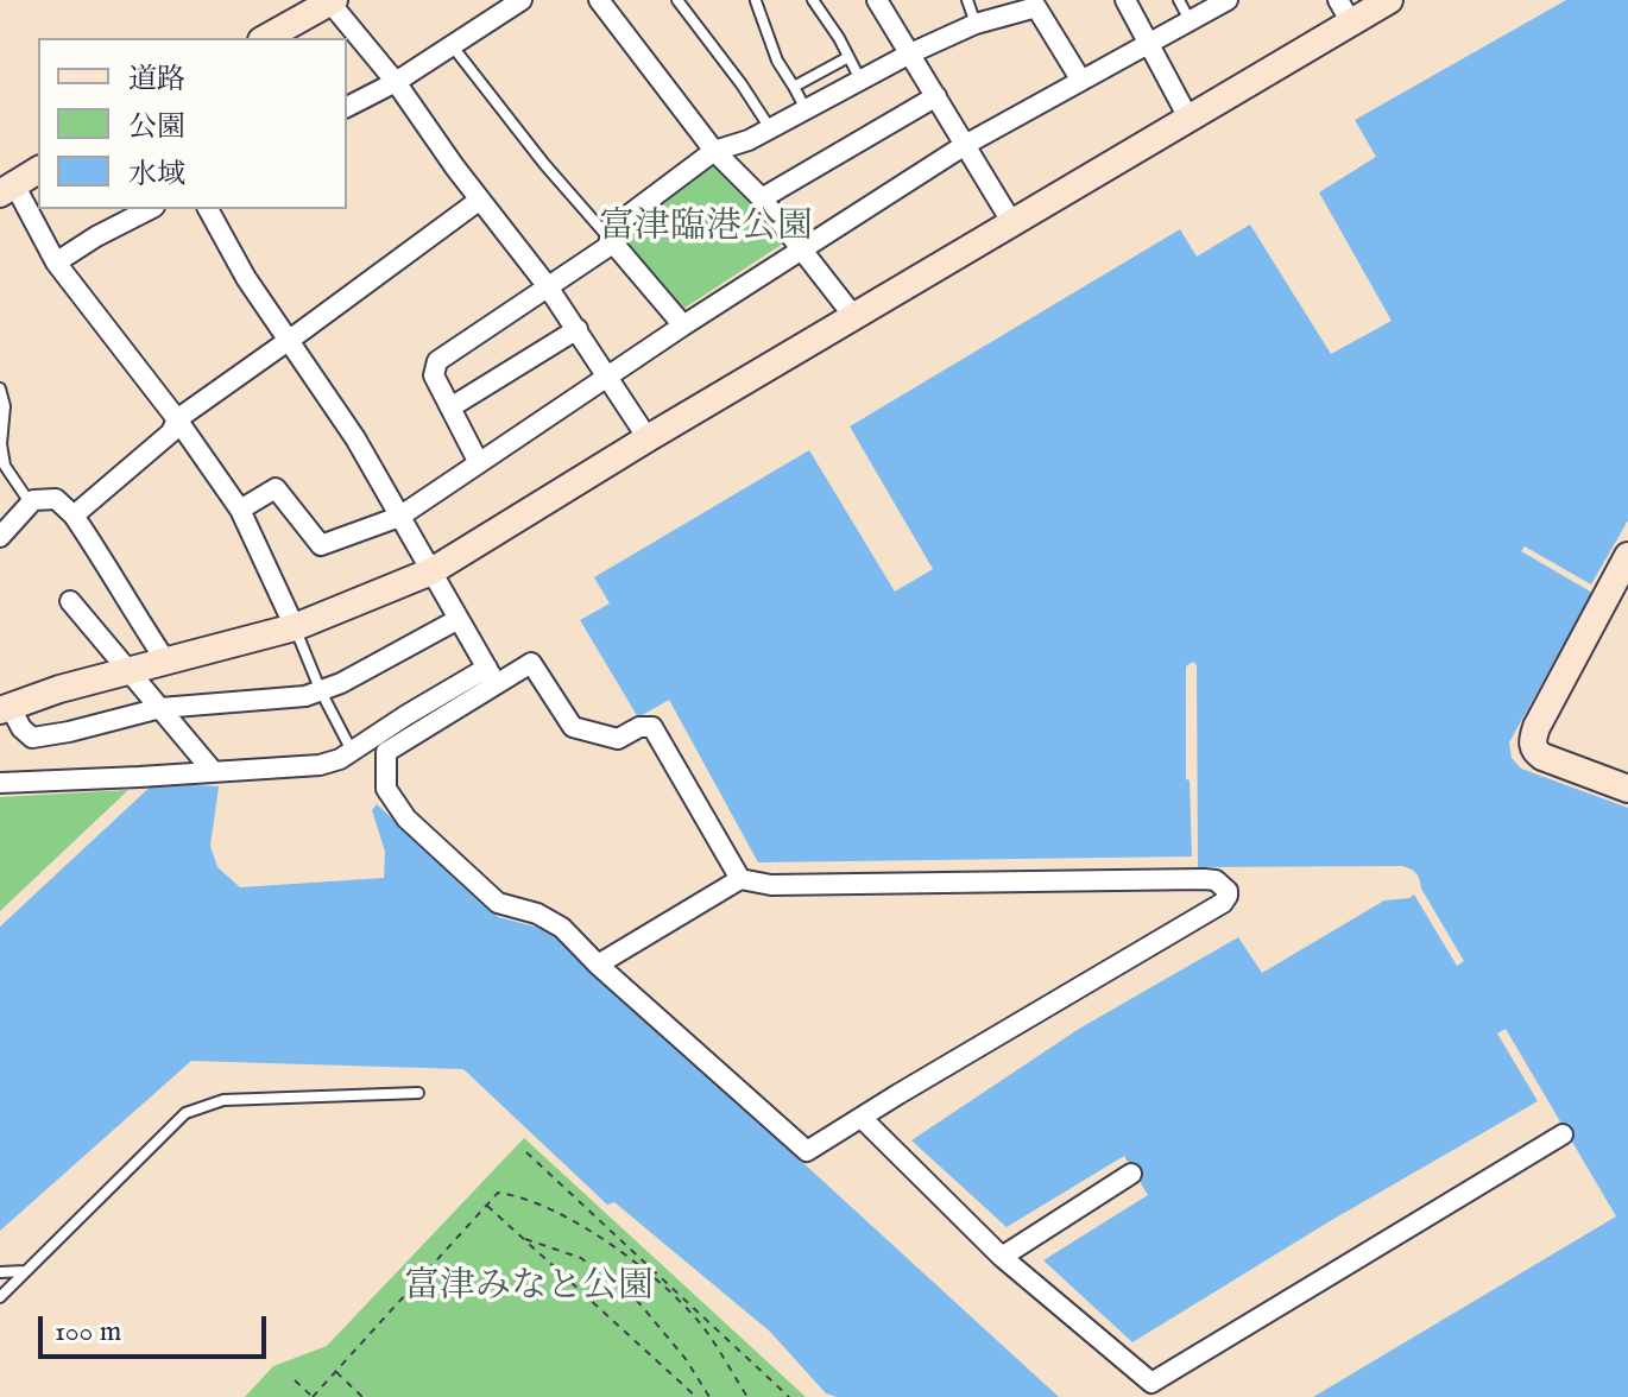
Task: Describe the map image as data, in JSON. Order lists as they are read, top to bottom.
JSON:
{
  "parks": ["富津臨港公園", "富津みなと公園"],
  "legend": ["道路", "公園", "水域"],
  "scale_bar": "100 m"
}
